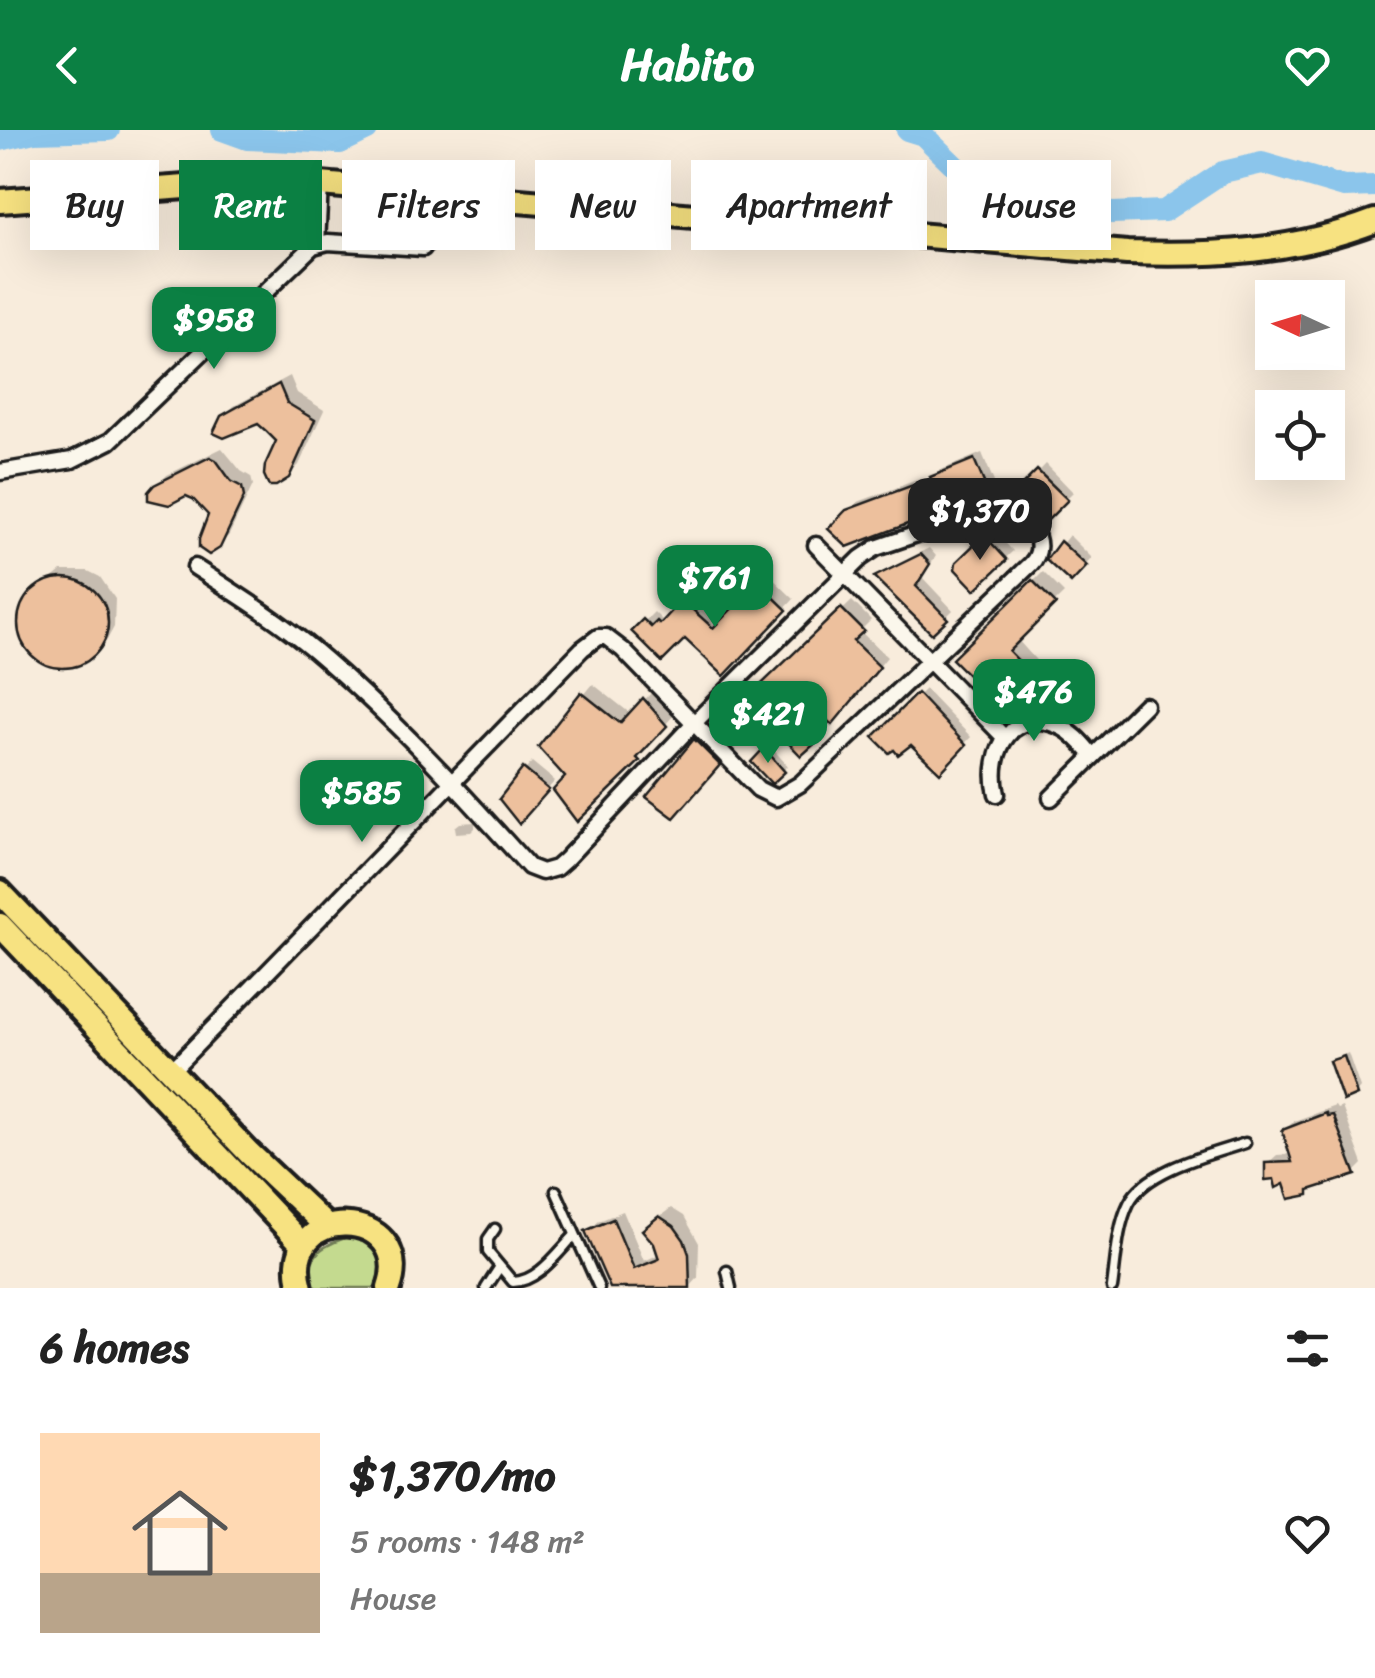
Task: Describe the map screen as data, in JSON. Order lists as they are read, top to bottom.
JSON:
{
  "north": "left",
  "page": {
    "header": "Habito",
    "chip": [
      "Buy",
      "Rent",
      "Filters",
      "New",
      "Apartment",
      "House"
    ],
    "price": [
      "$958",
      "$1,370",
      "$761",
      "$476",
      "$421",
      "$585"
    ],
    "heading": "6 homes",
    "list": [
      {
        "name": "$1,370/mo",
        "note": "5 rooms · 148 m² · House"
      }
    ]
  }
}
